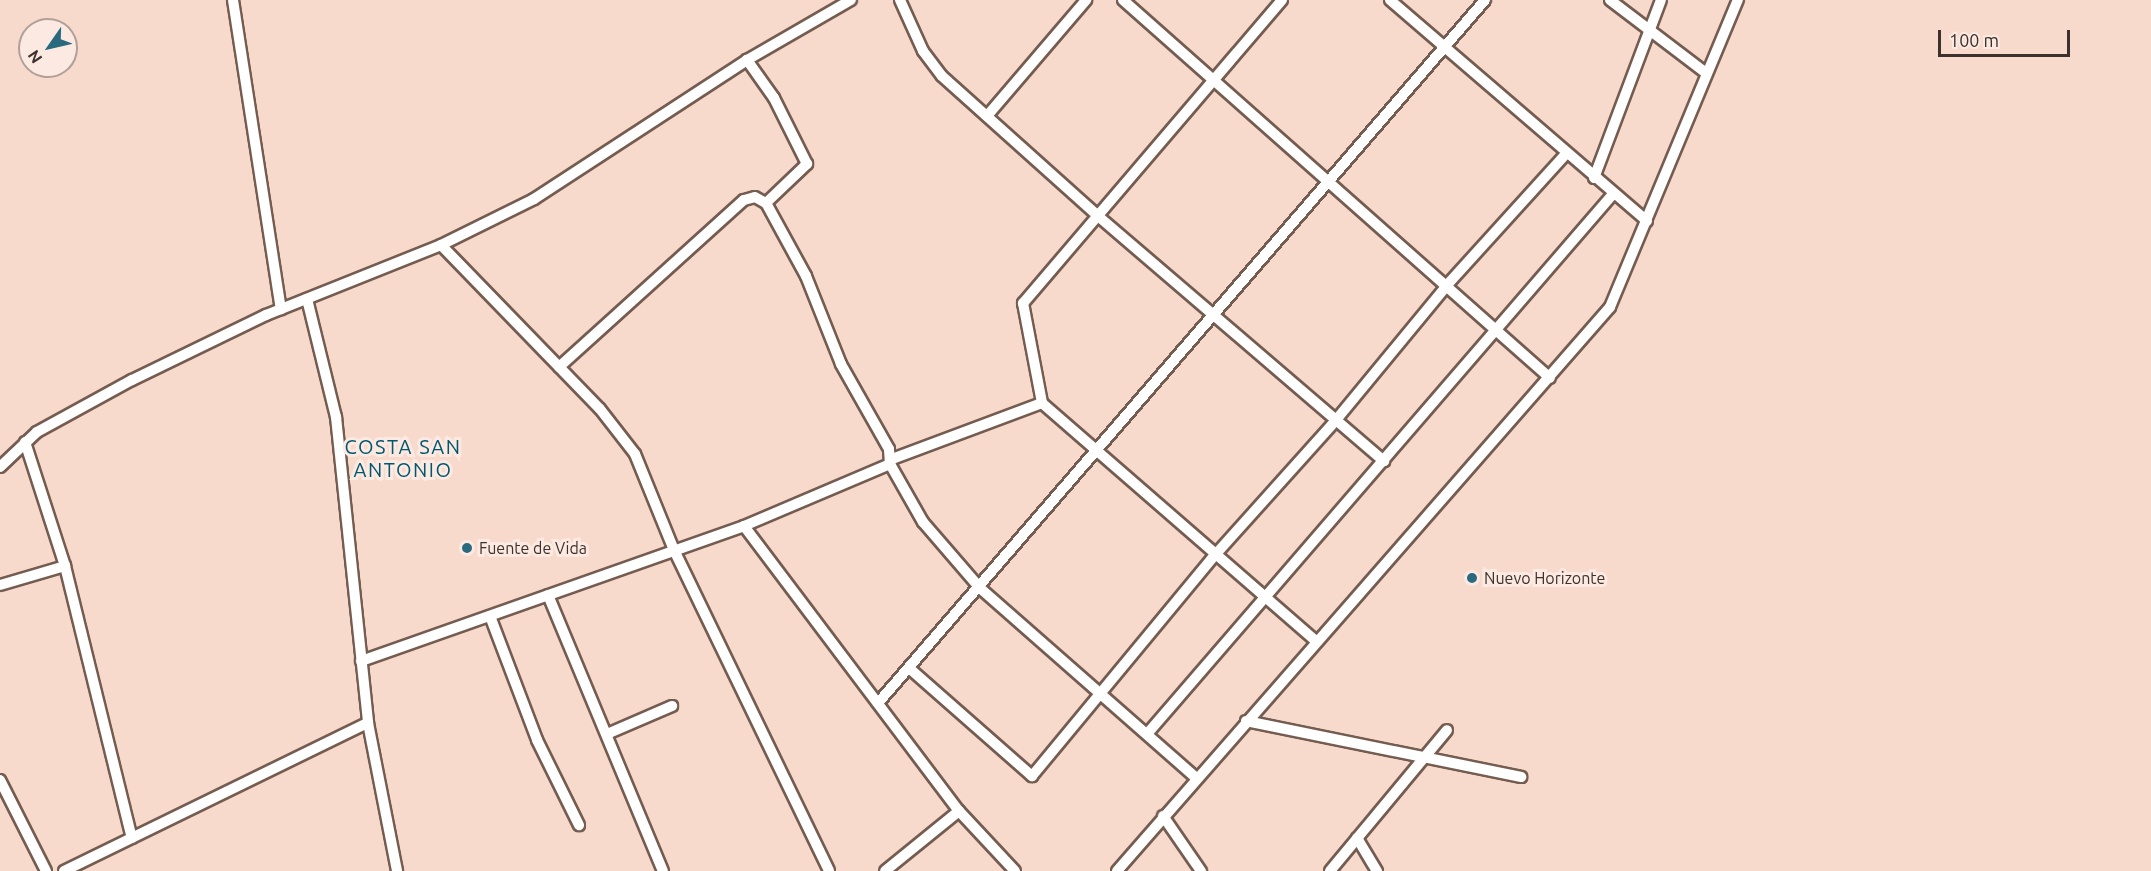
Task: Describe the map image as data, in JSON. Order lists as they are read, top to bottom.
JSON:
{
  "districts": ["COSTA SAN ANTONIO"],
  "places": ["Fuente de Vida", "Nuevo Horizonte"],
  "scale_bar": "100 m",
  "north": "bottom left"
}
